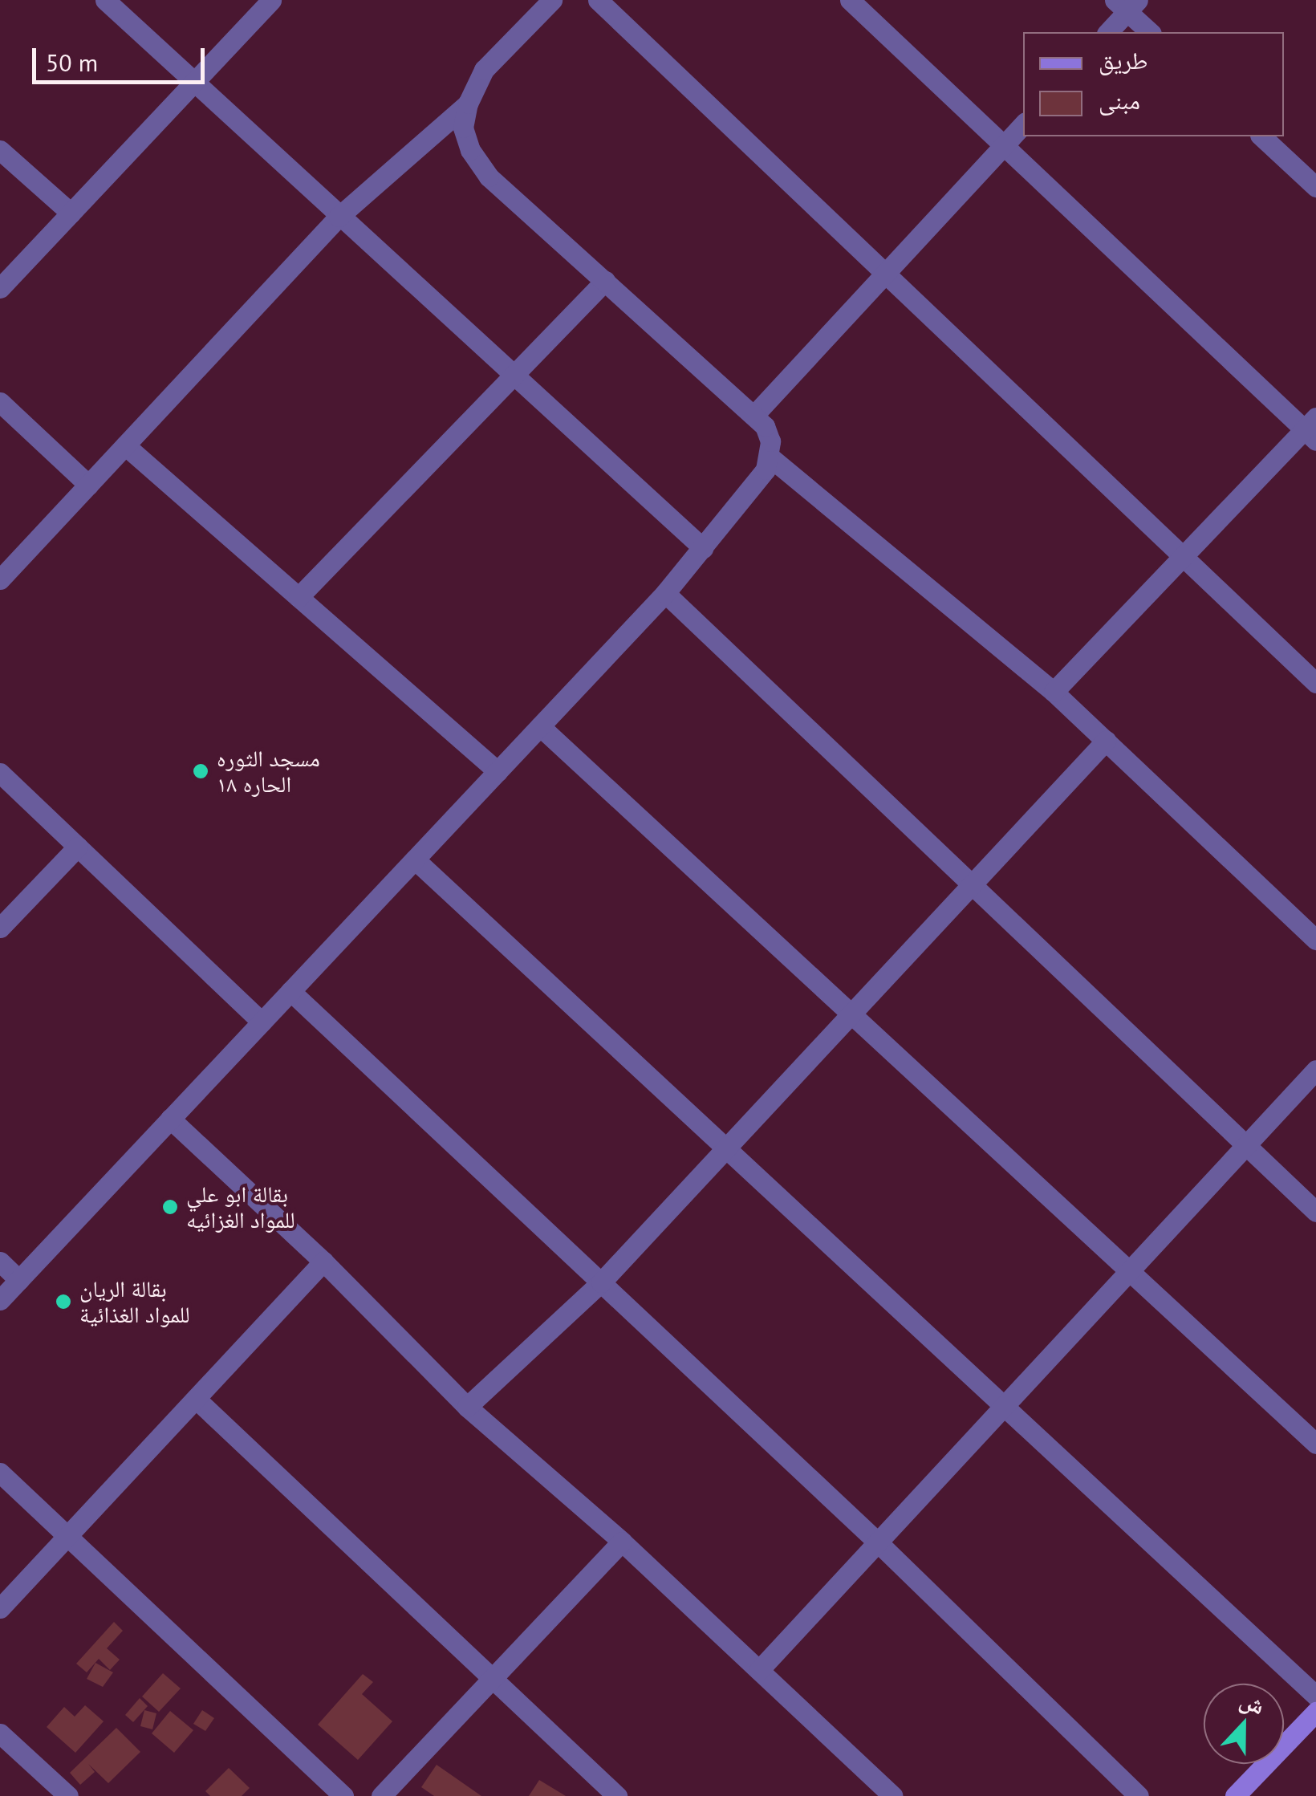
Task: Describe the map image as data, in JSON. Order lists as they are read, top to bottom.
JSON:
{
  "places": ["مسجد الثوره الحاره ١٨", "بقالة ابو علي للمواد الغزائيه", "بقالة الريان للمواد الغذائية"],
  "legend": ["طريق", "مبنى"],
  "scale_bar": "50 m",
  "north": "top"
}
